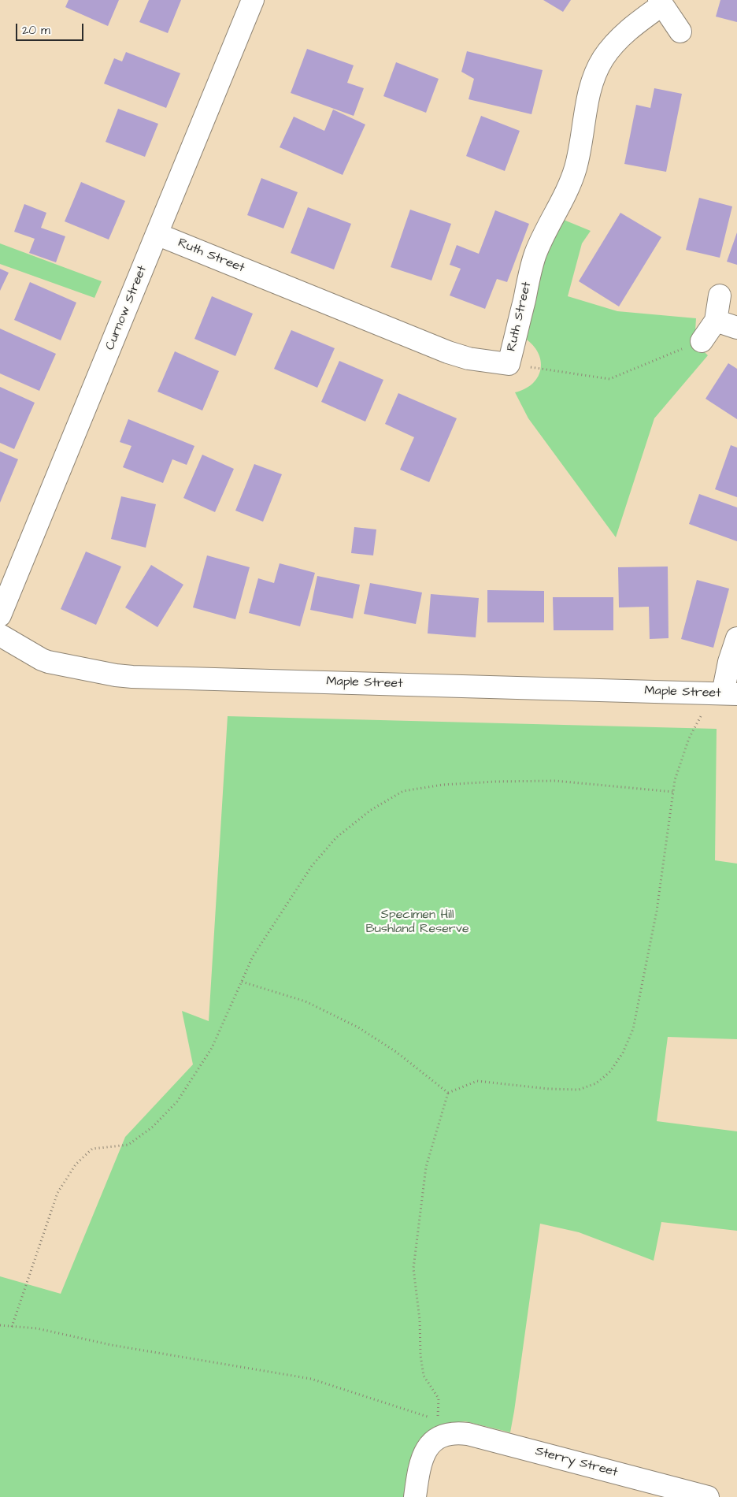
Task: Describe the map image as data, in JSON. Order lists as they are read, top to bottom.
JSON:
{
  "streets": {
    "street": [
      "Ruth Street",
      "Curnow Street",
      "Maple Street",
      "Sterry Street"
    ]
  },
  "crossings": [
    ["Ruth Street", "Curnow Street"]
  ],
  "parks": ["Specimen Hill Bushland Reserve"],
  "scale_bar": "20 m"
}
